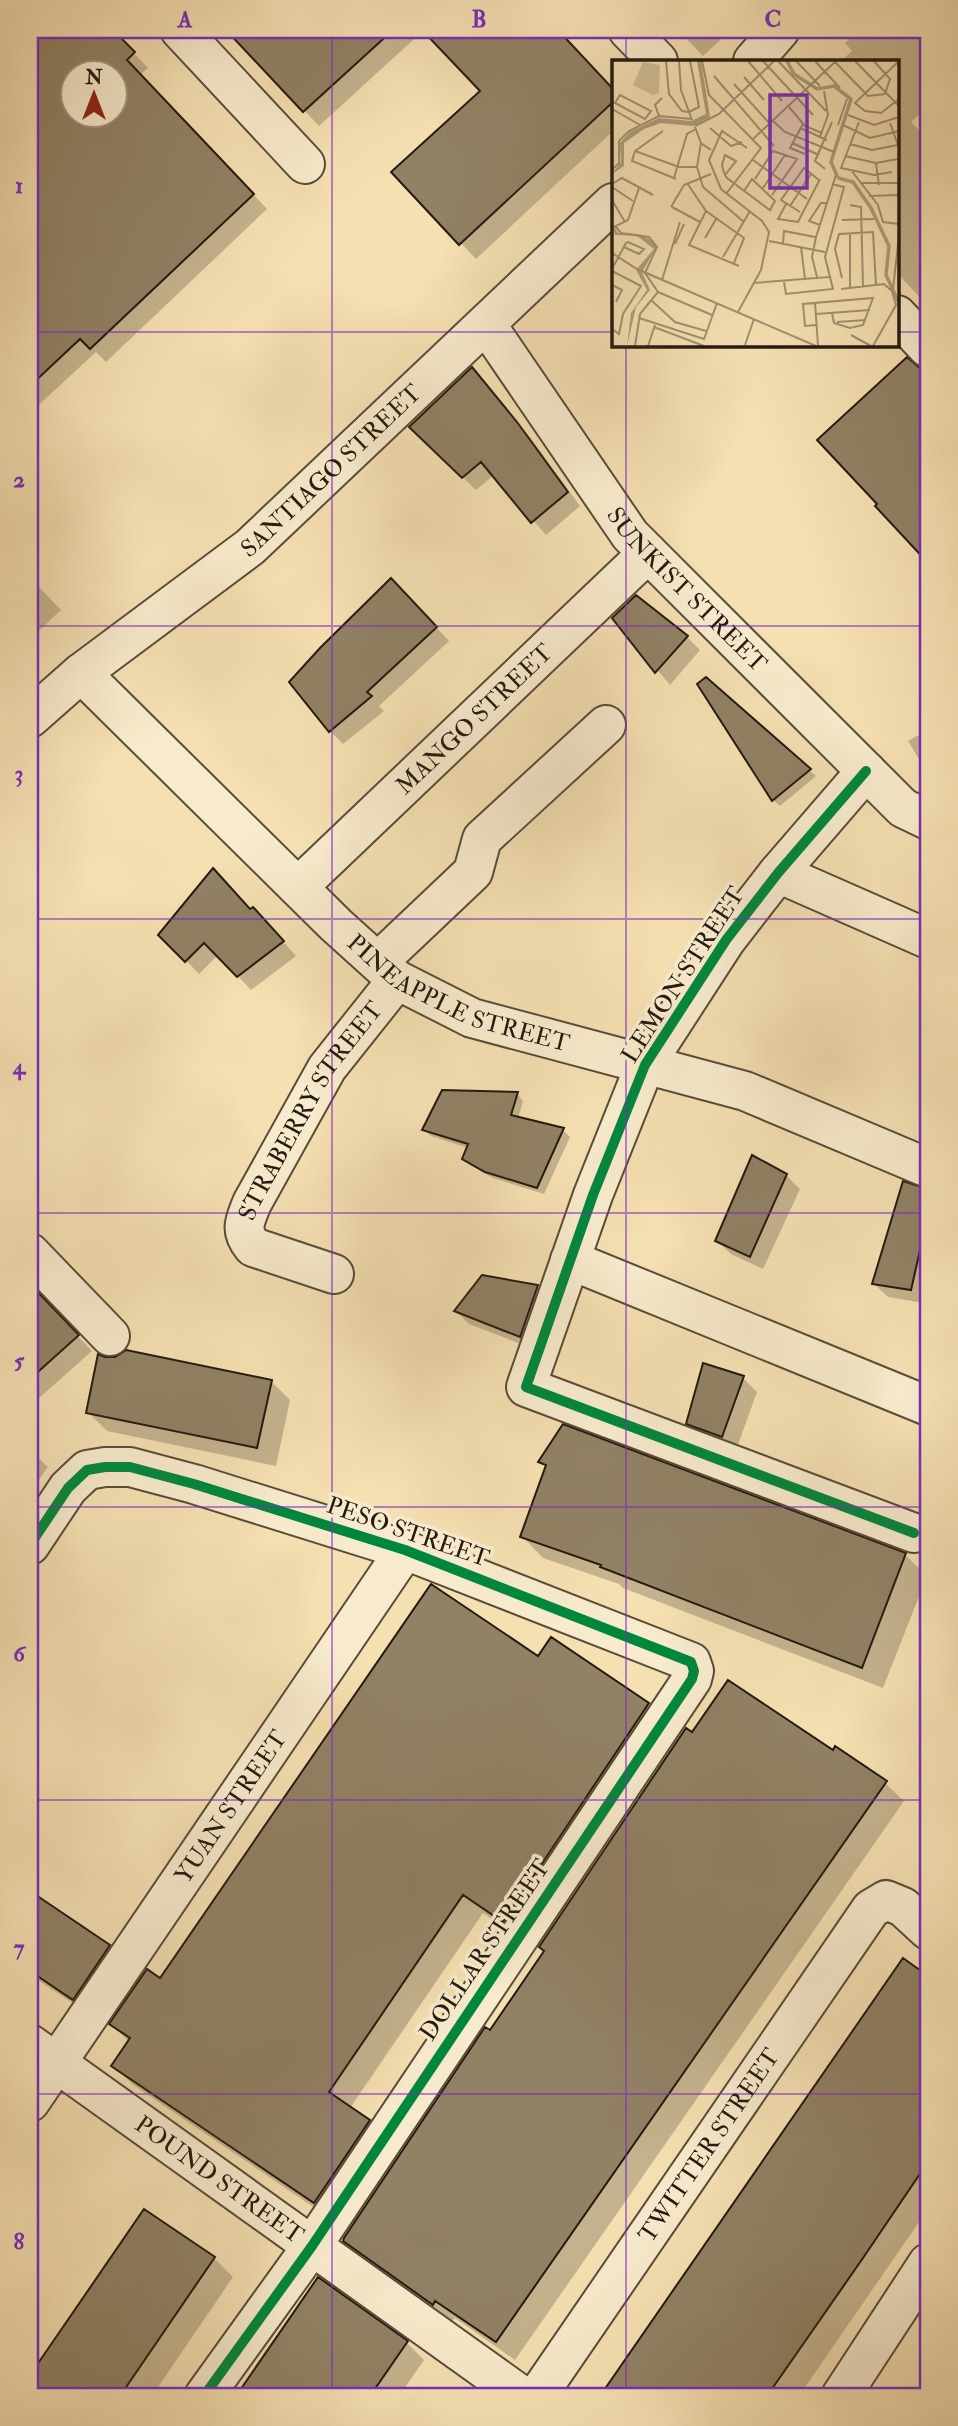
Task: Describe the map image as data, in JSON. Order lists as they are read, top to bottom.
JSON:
{
  "streets": {
    "street": [
      "SANTIAGO STREET",
      "SUNKIST STREET",
      "MANGO STREET",
      "LEMON STREET",
      "PINEAPPLE STREET",
      "STRABERRY STREET",
      "PESO STREET",
      "YUAN STREET",
      "DOLLAR STREET",
      "TWITTER STREET",
      "POUND STREET"
    ]
  },
  "crossings": [
    ["SANTIAGO STREET", "SUNKIST STREET"],
    ["SANTIAGO STREET", "PINEAPPLE STREET"],
    ["SUNKIST STREET", "MANGO STREET"],
    ["SUNKIST STREET", "LEMON STREET"],
    ["MANGO STREET", "PINEAPPLE STREET"],
    ["LEMON STREET", "PINEAPPLE STREET"],
    ["PINEAPPLE STREET", "STRABERRY STREET"],
    ["PESO STREET", "YUAN STREET"],
    ["PESO STREET", "DOLLAR STREET"],
    ["YUAN STREET", "POUND STREET"],
    ["DOLLAR STREET", "POUND STREET"]
  ],
  "north": "top",
  "grid": {
    "columns": ["A", "B", "C"],
    "rows": [
      "1",
      "2",
      "3",
      "4",
      "5",
      "6",
      "7",
      "8"
    ]
  }
}
